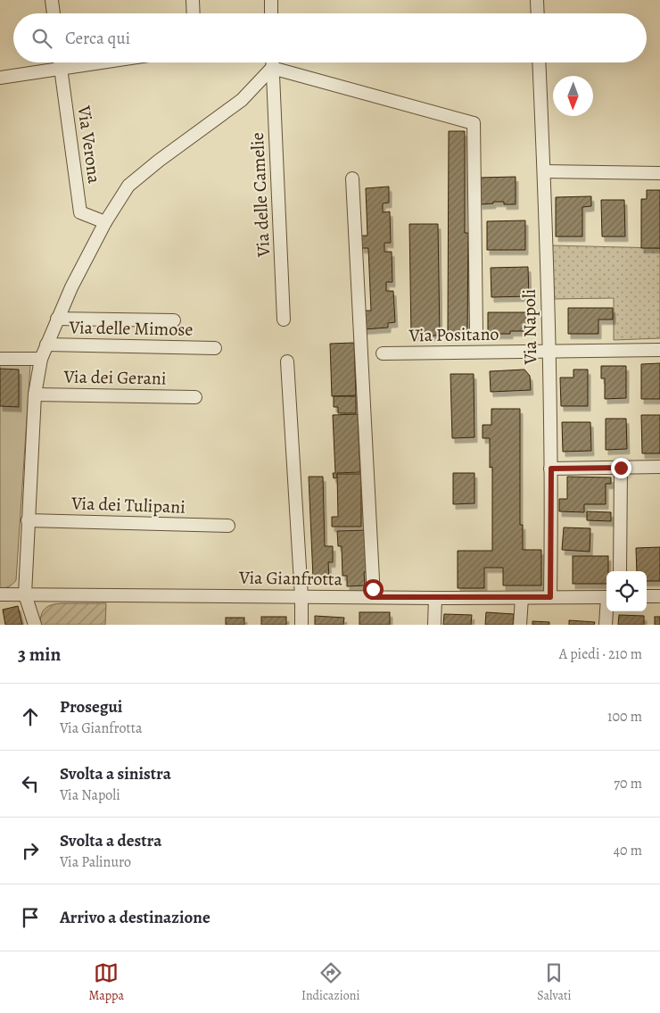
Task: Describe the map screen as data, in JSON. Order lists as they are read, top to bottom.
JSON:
{
  "streets": {
    "street": [
      "Via Verona",
      "Via delle Camelie",
      "Via Napoli",
      "Via delle Mimose",
      "Via Positano",
      "Via dei Gerani",
      "Via dei Tulipani",
      "Via Gianfrotta"
    ]
  },
  "crossings": [
    ["Via Napoli", "Via Positano"],
    ["Via Napoli", "Via Gianfrotta"]
  ],
  "north": "bottom",
  "page": {
    "search": "Cerca qui",
    "heading": ["3 min", "A piedi · 210 m"],
    "list": [
      ["Prosegui", "Via Gianfrotta", "100 m"],
      ["Svolta a sinistra", "Via Napoli", "70 m"],
      ["Svolta a destra", "Via Palinuro", "40 m"],
      "Arrivo a destinazione"
    ],
    "nav": ["Mappa", "Indicazioni", "Salvati"]
  }
}
